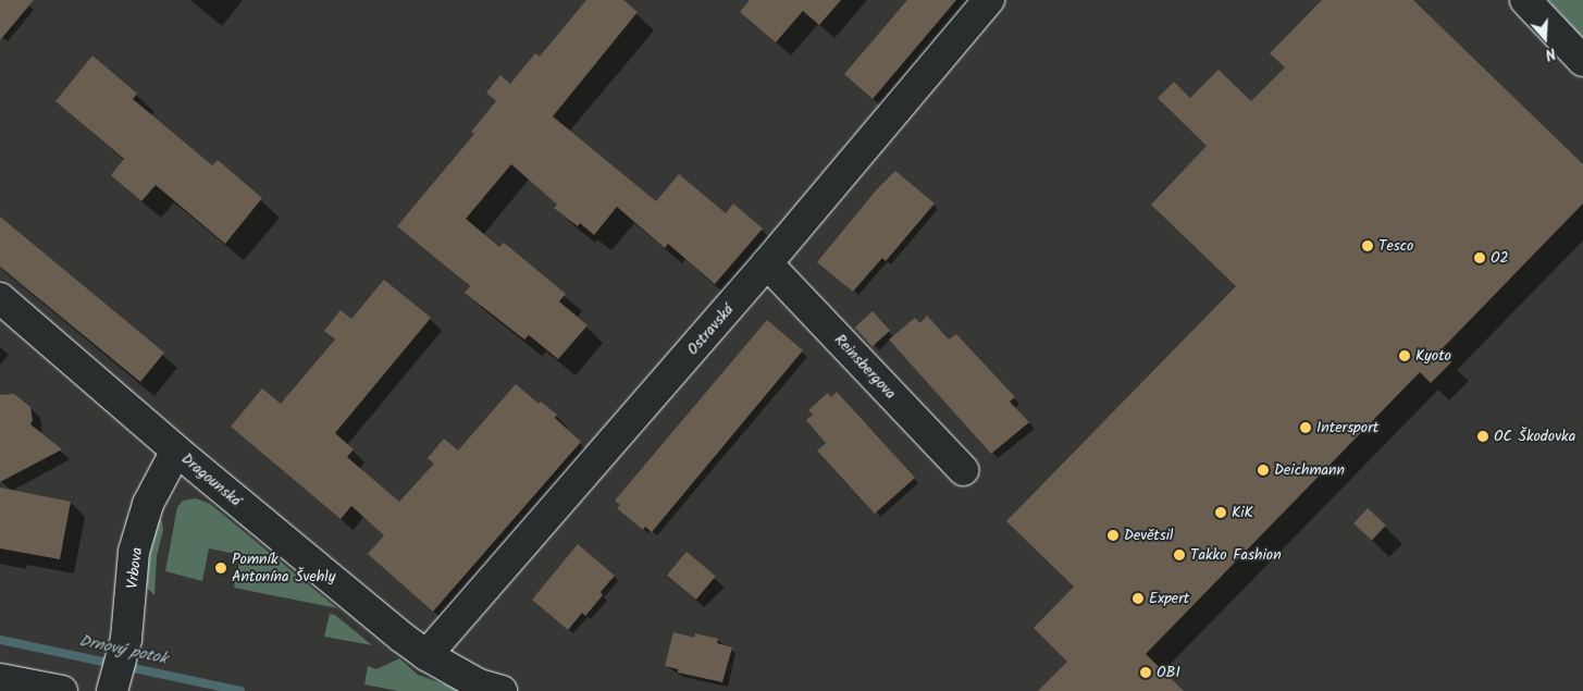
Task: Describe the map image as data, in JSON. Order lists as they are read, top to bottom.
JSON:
{
  "streets": {
    "street": [
      "Ostravská",
      "Reinsbergova",
      "Dragounská",
      "Vrbova"
    ]
  },
  "crossings": [
    ["Ostravská", "Reinsbergova"],
    ["Ostravská", "Dragounská"],
    ["Dragounská", "Vrbova"]
  ],
  "water": ["Drnový potok"],
  "places": [
    "Tesco",
    "O2",
    "Kyoto",
    "Intersport",
    "OC Škodovka",
    "Deichmann",
    "KiK",
    "Devětsil",
    "Takko Fashion",
    "Pomník Antonína Švehly",
    "Expert",
    "OBI"
  ],
  "north": "bottom"
}
